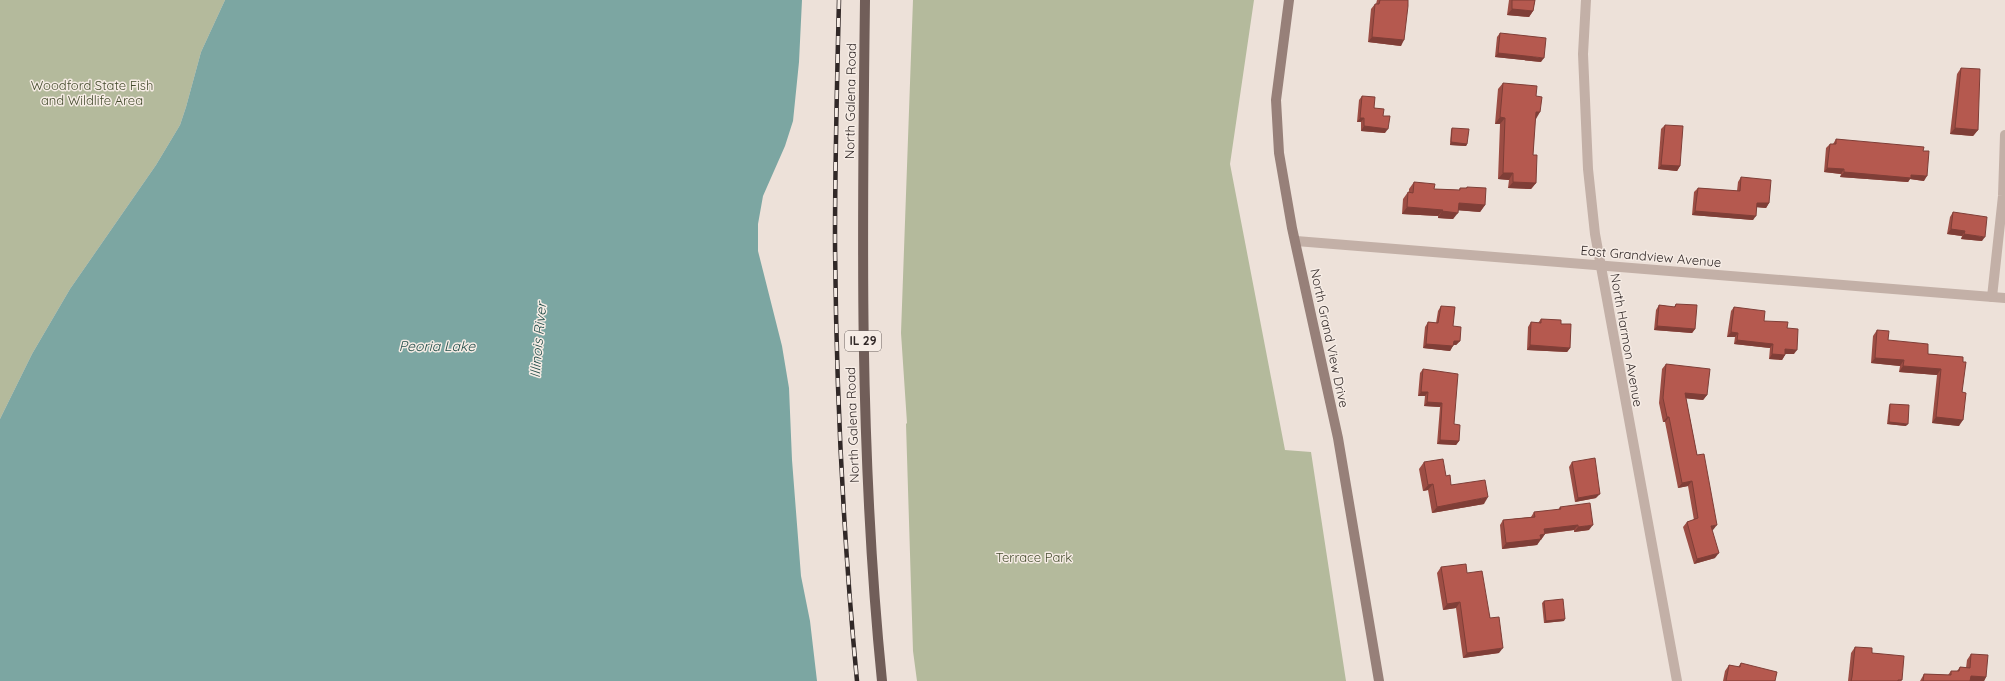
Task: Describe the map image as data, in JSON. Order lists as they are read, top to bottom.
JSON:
{
  "streets": {
    "main road": ["North Galena Road", "IL 29"],
    "street": ["East Grandview Avenue", "North Grand View Drive", "North Harmon Avenue"]
  },
  "crossings": [
    ["East Grandview Avenue", "North Grand View Drive"],
    ["East Grandview Avenue", "North Harmon Avenue"]
  ],
  "water": ["Illinois River", "Peoria Lake"],
  "parks": ["Woodford State Fish and Wildlife Area", "Terrace Park"]
}
